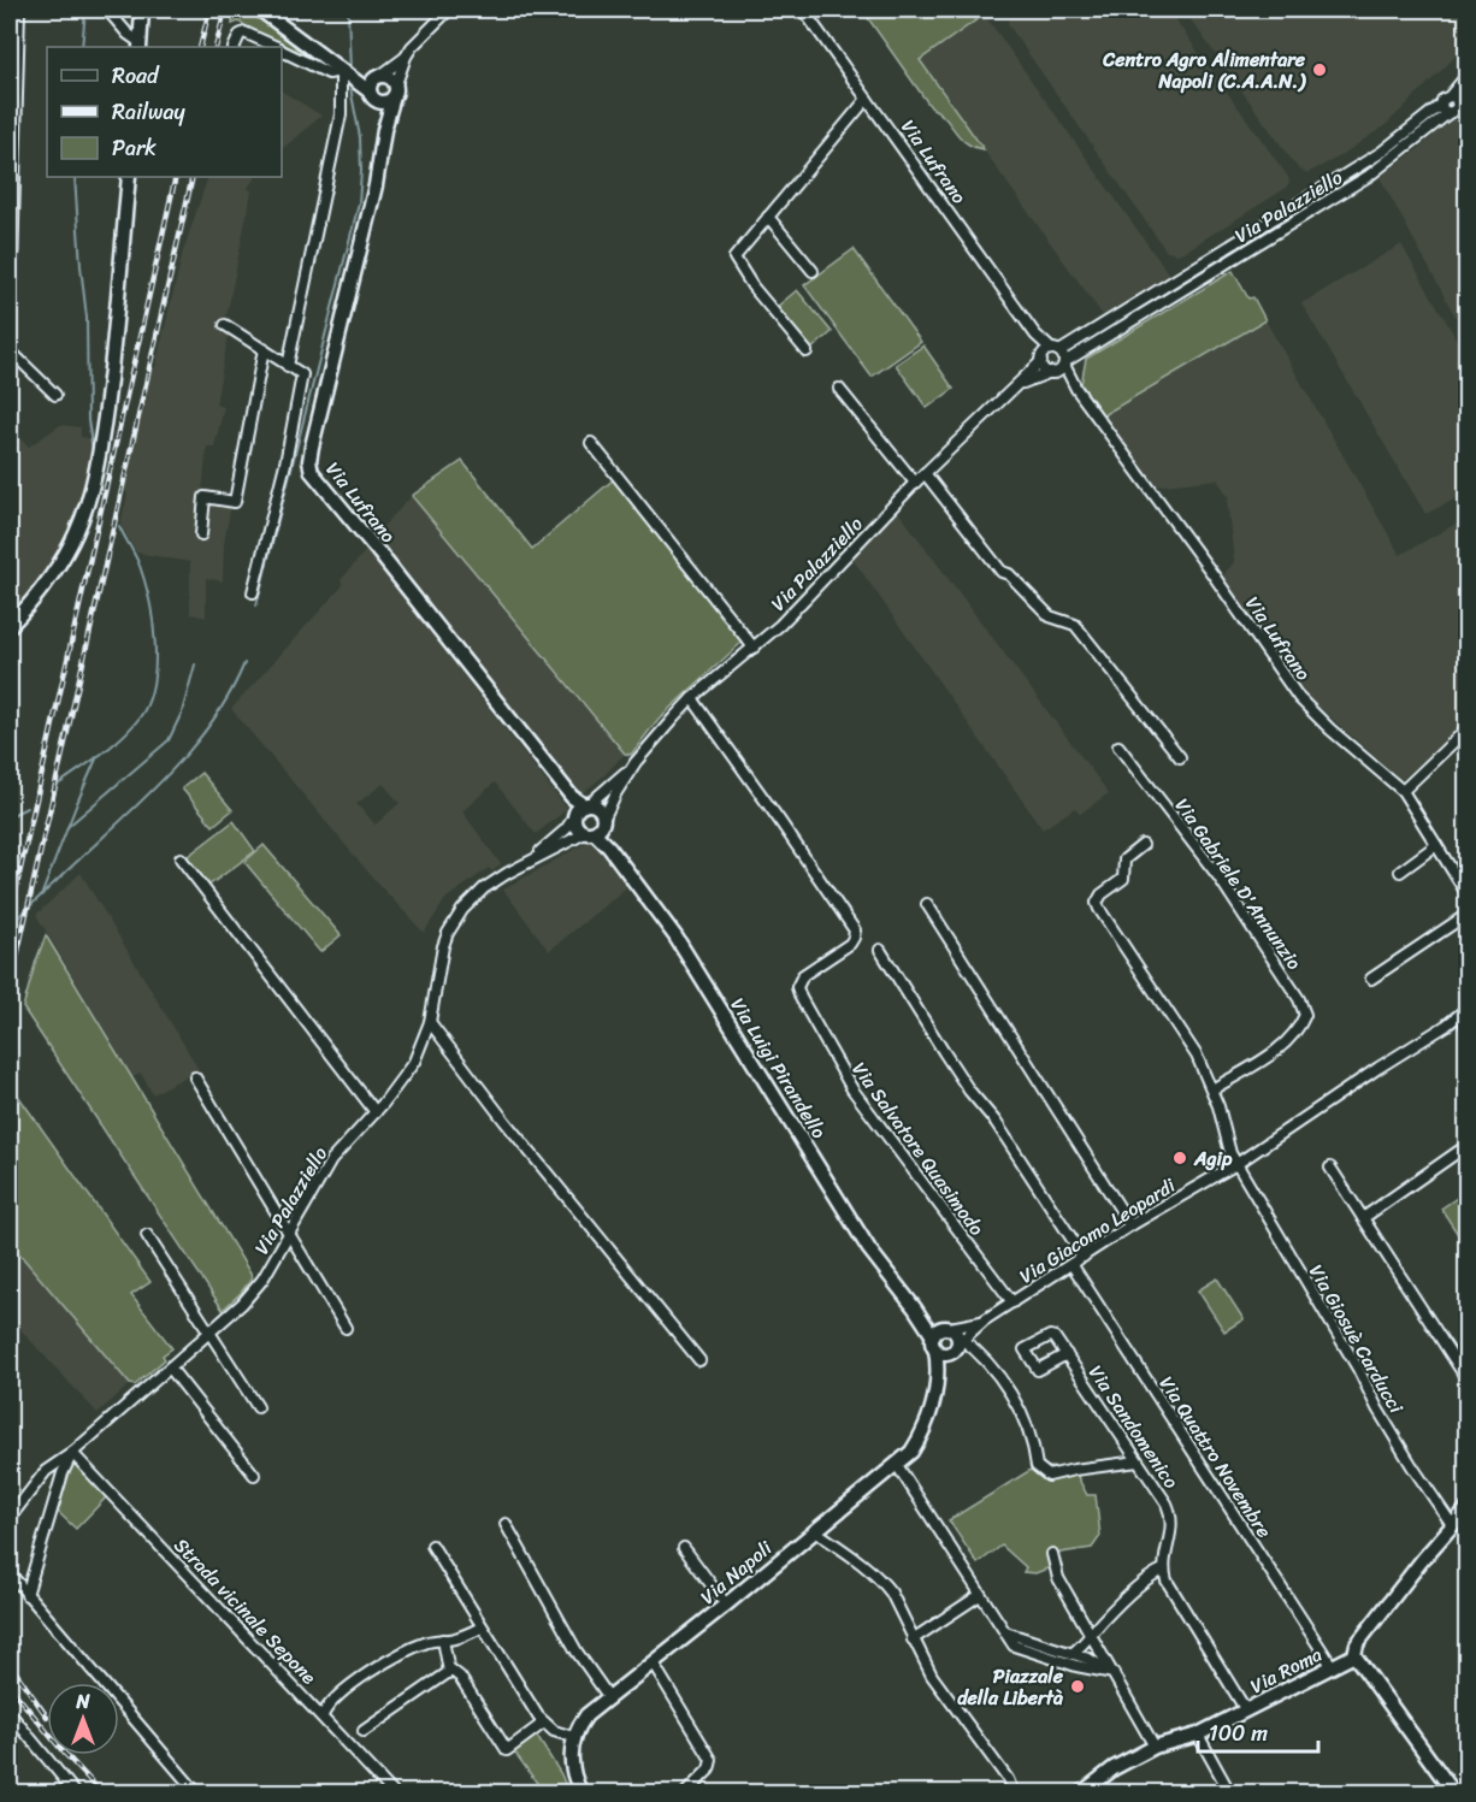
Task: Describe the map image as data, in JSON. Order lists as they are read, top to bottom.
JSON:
{
  "streets": {
    "street": [
      "Via Lufrano",
      "Via Palazziello",
      "Via Gabriele D'Annunzio",
      "Via Luigi Pirandello",
      "Via Salvatore Quasimodo",
      "Via Giacomo Leopardi",
      "Via Giosuè Carducci",
      "Via Sandomenico",
      "Via Quattro Novembre",
      "Via Napoli",
      "Strada vicinale Sepone",
      "Via Roma"
    ]
  },
  "crossings": [
    ["Via Lufrano", "Via Palazziello"],
    ["Via Palazziello", "Via Luigi Pirandello"],
    ["Via Palazziello", "Via Salvatore Quasimodo"],
    ["Via Palazziello", "Strada vicinale Sepone"],
    ["Via Luigi Pirandello", "Via Giacomo Leopardi"],
    ["Via Luigi Pirandello", "Via Napoli"],
    ["Via Salvatore Quasimodo", "Via Giacomo Leopardi"],
    ["Via Giacomo Leopardi", "Via Giosuè Carducci"],
    ["Via Giacomo Leopardi", "Via Quattro Novembre"],
    ["Via Giacomo Leopardi", "Via Napoli"],
    ["Via Quattro Novembre", "Via Roma"]
  ],
  "places": ["Centro Agro Alimentare Napoli (C.A.A.N.)", "Agip", "Piazzale della Libertà"],
  "legend": ["Road", "Railway", "Park"],
  "scale_bar": "100 m",
  "north": "top"
}
